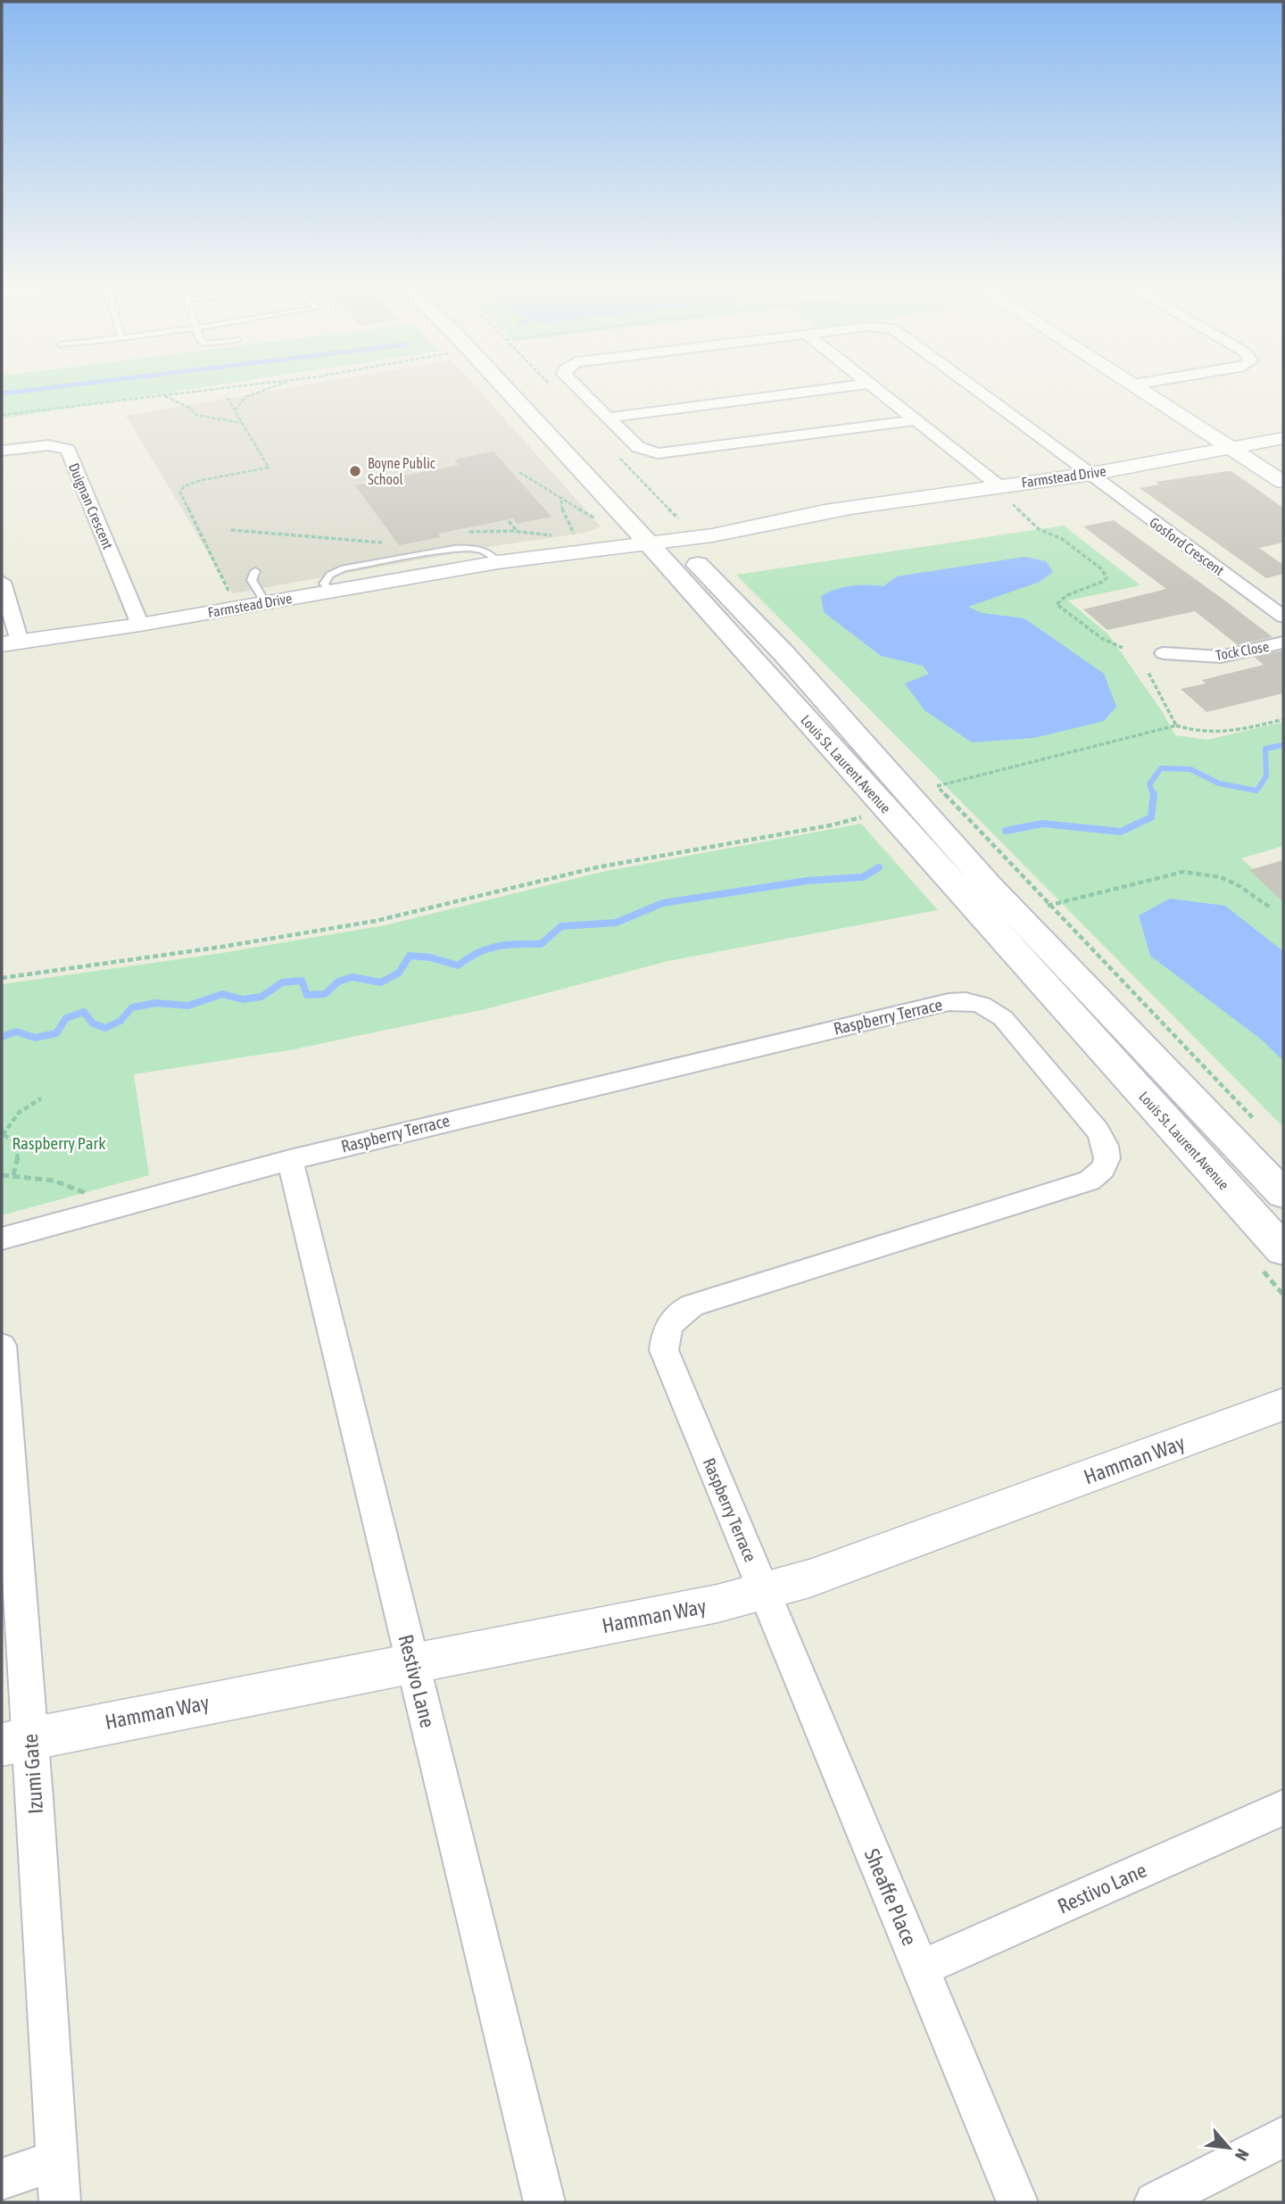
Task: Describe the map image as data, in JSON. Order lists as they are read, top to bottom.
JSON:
{
  "streets": {
    "main road": ["Louis St. Laurent Avenue"],
    "street": [
      "Farmstead Drive",
      "Duignan Crescent",
      "Gosford Crescent",
      "Tock Close",
      "Raspberry Terrace",
      "Hamman Way",
      "Restivo Lane",
      "Izumi Gate",
      "Sheaffe Place"
    ]
  },
  "crossings": [
    ["Farmstead Drive", "Duignan Crescent"],
    ["Farmstead Drive", "Gosford Crescent"],
    ["Farmstead Drive", "Louis St. Laurent Avenue"],
    ["Raspberry Terrace", "Hamman Way"],
    ["Raspberry Terrace", "Restivo Lane"],
    ["Raspberry Terrace", "Sheaffe Place"],
    ["Hamman Way", "Restivo Lane"],
    ["Hamman Way", "Izumi Gate"],
    ["Hamman Way", "Sheaffe Place"],
    ["Restivo Lane", "Sheaffe Place"]
  ],
  "parks": ["Raspberry Park"],
  "places": ["Boyne Public School"],
  "north": "bottom right"
}
